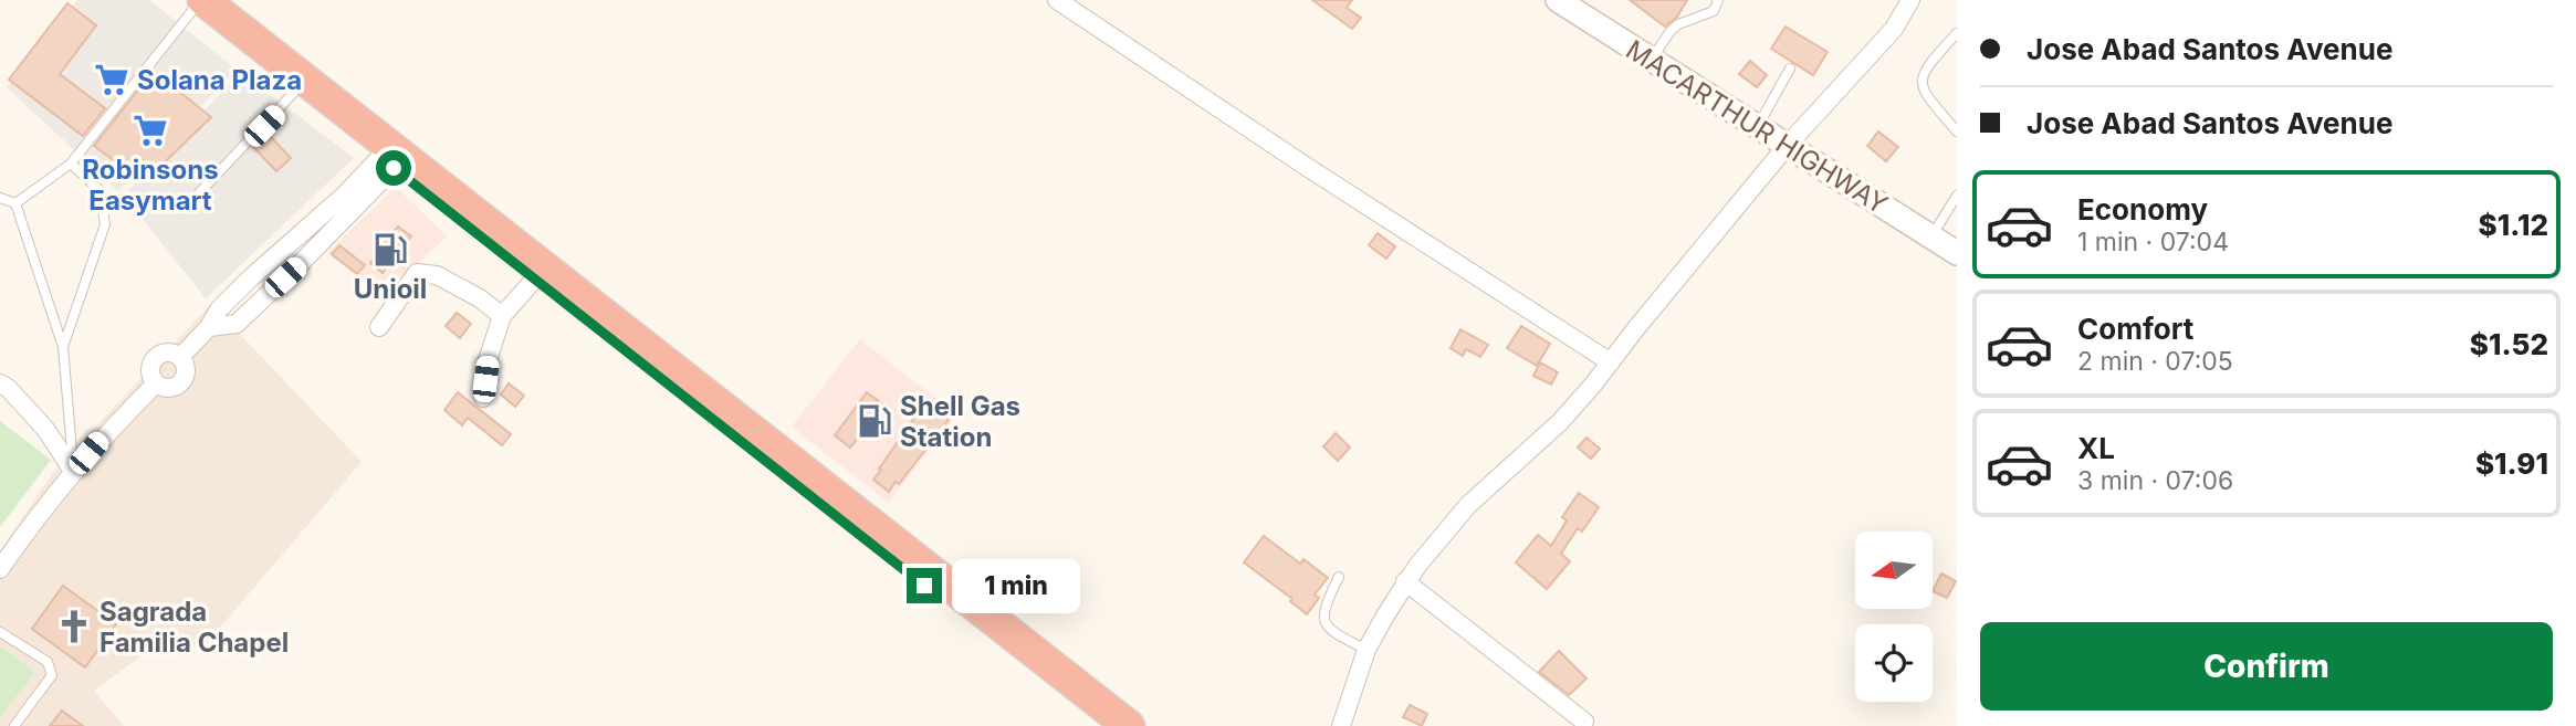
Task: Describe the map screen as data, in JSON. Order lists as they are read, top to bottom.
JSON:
{
  "streets": {
    "main road": ["MACARTHUR HIGHWAY"]
  },
  "places": {
    "supermarket": ["Solana Plaza", "Robinsons Easymart"],
    "fuel station": ["Unioil", "Shell Gas Station"],
    "church": ["Sagrada Familia Chapel"]
  },
  "north": "left",
  "page": {
    "banner": ["Jose Abad Santos Avenue", "Jose Abad Santos Avenue"],
    "list": [
      {
        "name": "Economy",
        "note": "1 min · 07:04",
        "value": "$1.12"
      },
      {
        "name": "Comfort",
        "note": "2 min · 07:05",
        "value": "$1.52"
      },
      {
        "name": "XL",
        "note": "3 min · 07:06",
        "value": "$1.91"
      }
    ],
    "bubble": "1 min",
    "buttons": "Confirm"
  }
}
